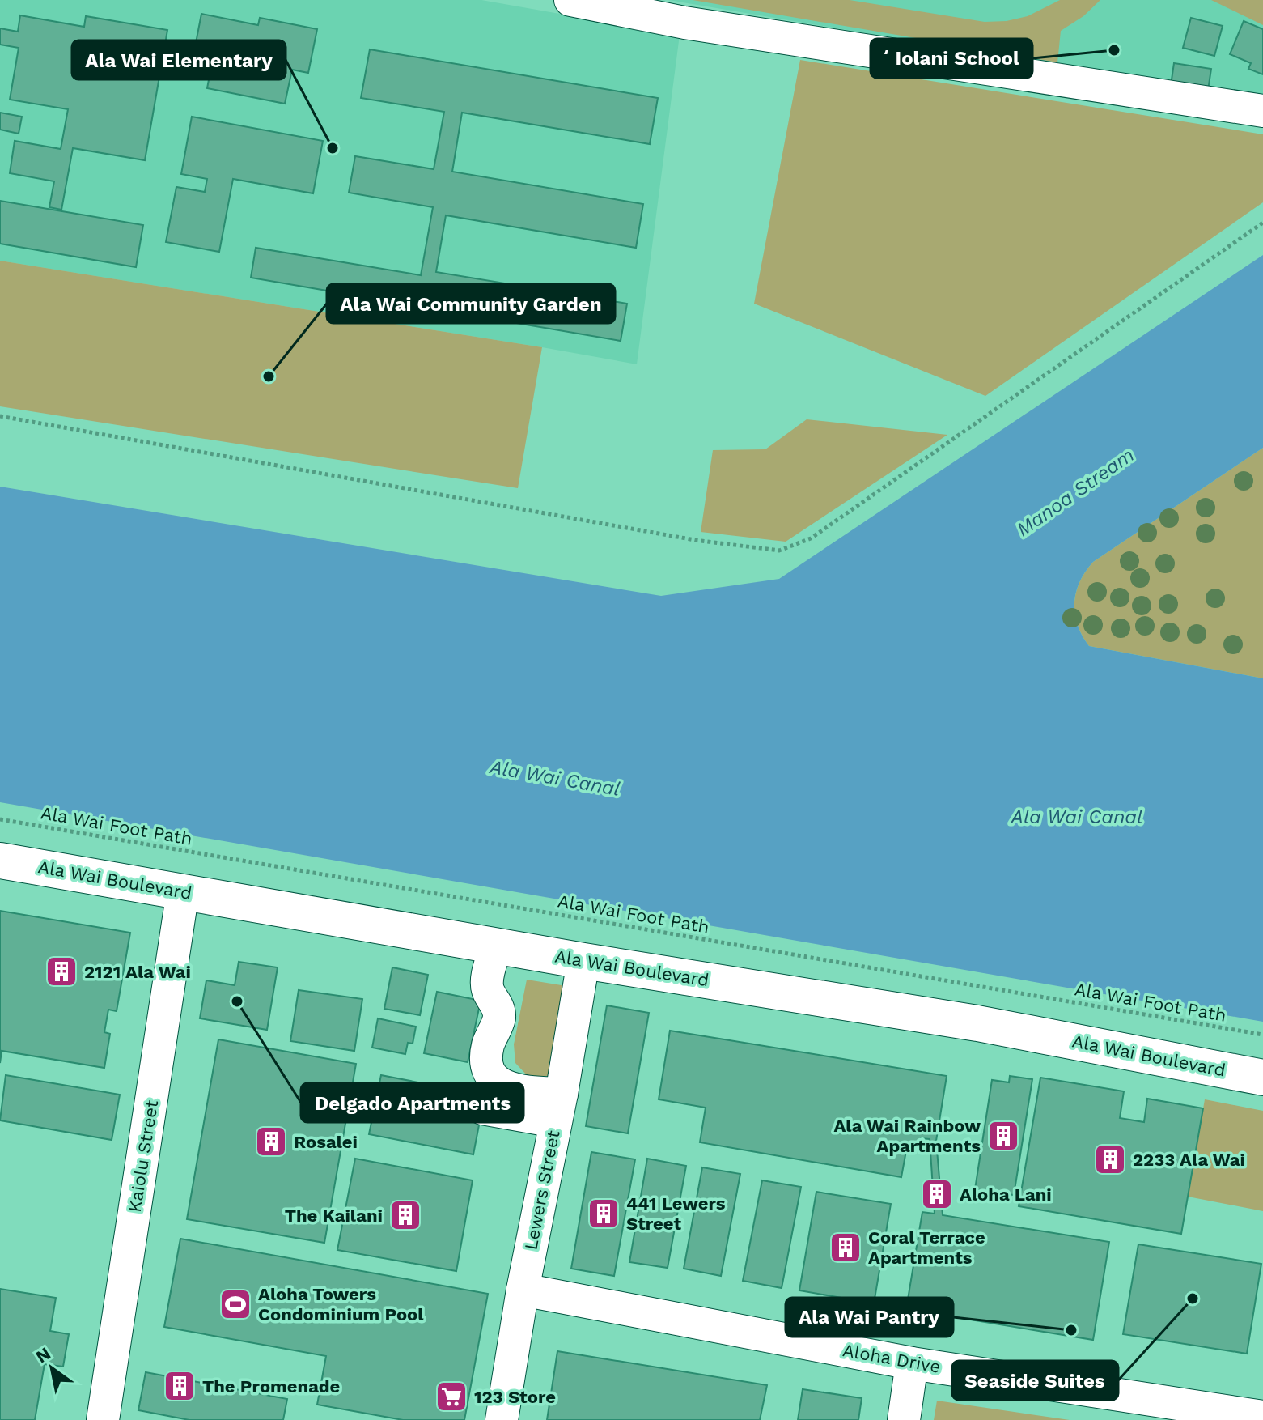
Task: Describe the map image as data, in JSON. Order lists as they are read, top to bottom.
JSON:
{
  "streets": {
    "main road": ["Ala Wai Boulevard"],
    "street": ["Kaiolu Street", "Lewers Street", "Aloha Drive"],
    "path": ["Ala Wai Foot Path"]
  },
  "crossings": [
    ["Ala Wai Boulevard", "Kaiolu Street"],
    ["Ala Wai Boulevard", "Lewers Street"],
    ["Lewers Street", "Aloha Drive"]
  ],
  "water": ["Manoa Stream", "Ala Wai Canal"],
  "places": {
    "other": [
      "ʻIolani School",
      "Ala Wai Elementary",
      "Ala Wai Community Garden",
      "Delgado Apartments",
      "Seaside Suites",
      "Ala Wai Pantry"
    ],
    "building": [
      "2121 Ala Wai",
      "Ala Wai Rainbow Apartments",
      "Rosalei",
      "2233 Ala Wai",
      "Aloha Lani",
      "441 Lewers Street",
      "The Kailani",
      "Coral Terrace Apartments",
      "The Promenade"
    ],
    "sports": ["Aloha Towers Condominium Pool"],
    "supermarket": ["123 Store"]
  },
  "north": "top left"
}
